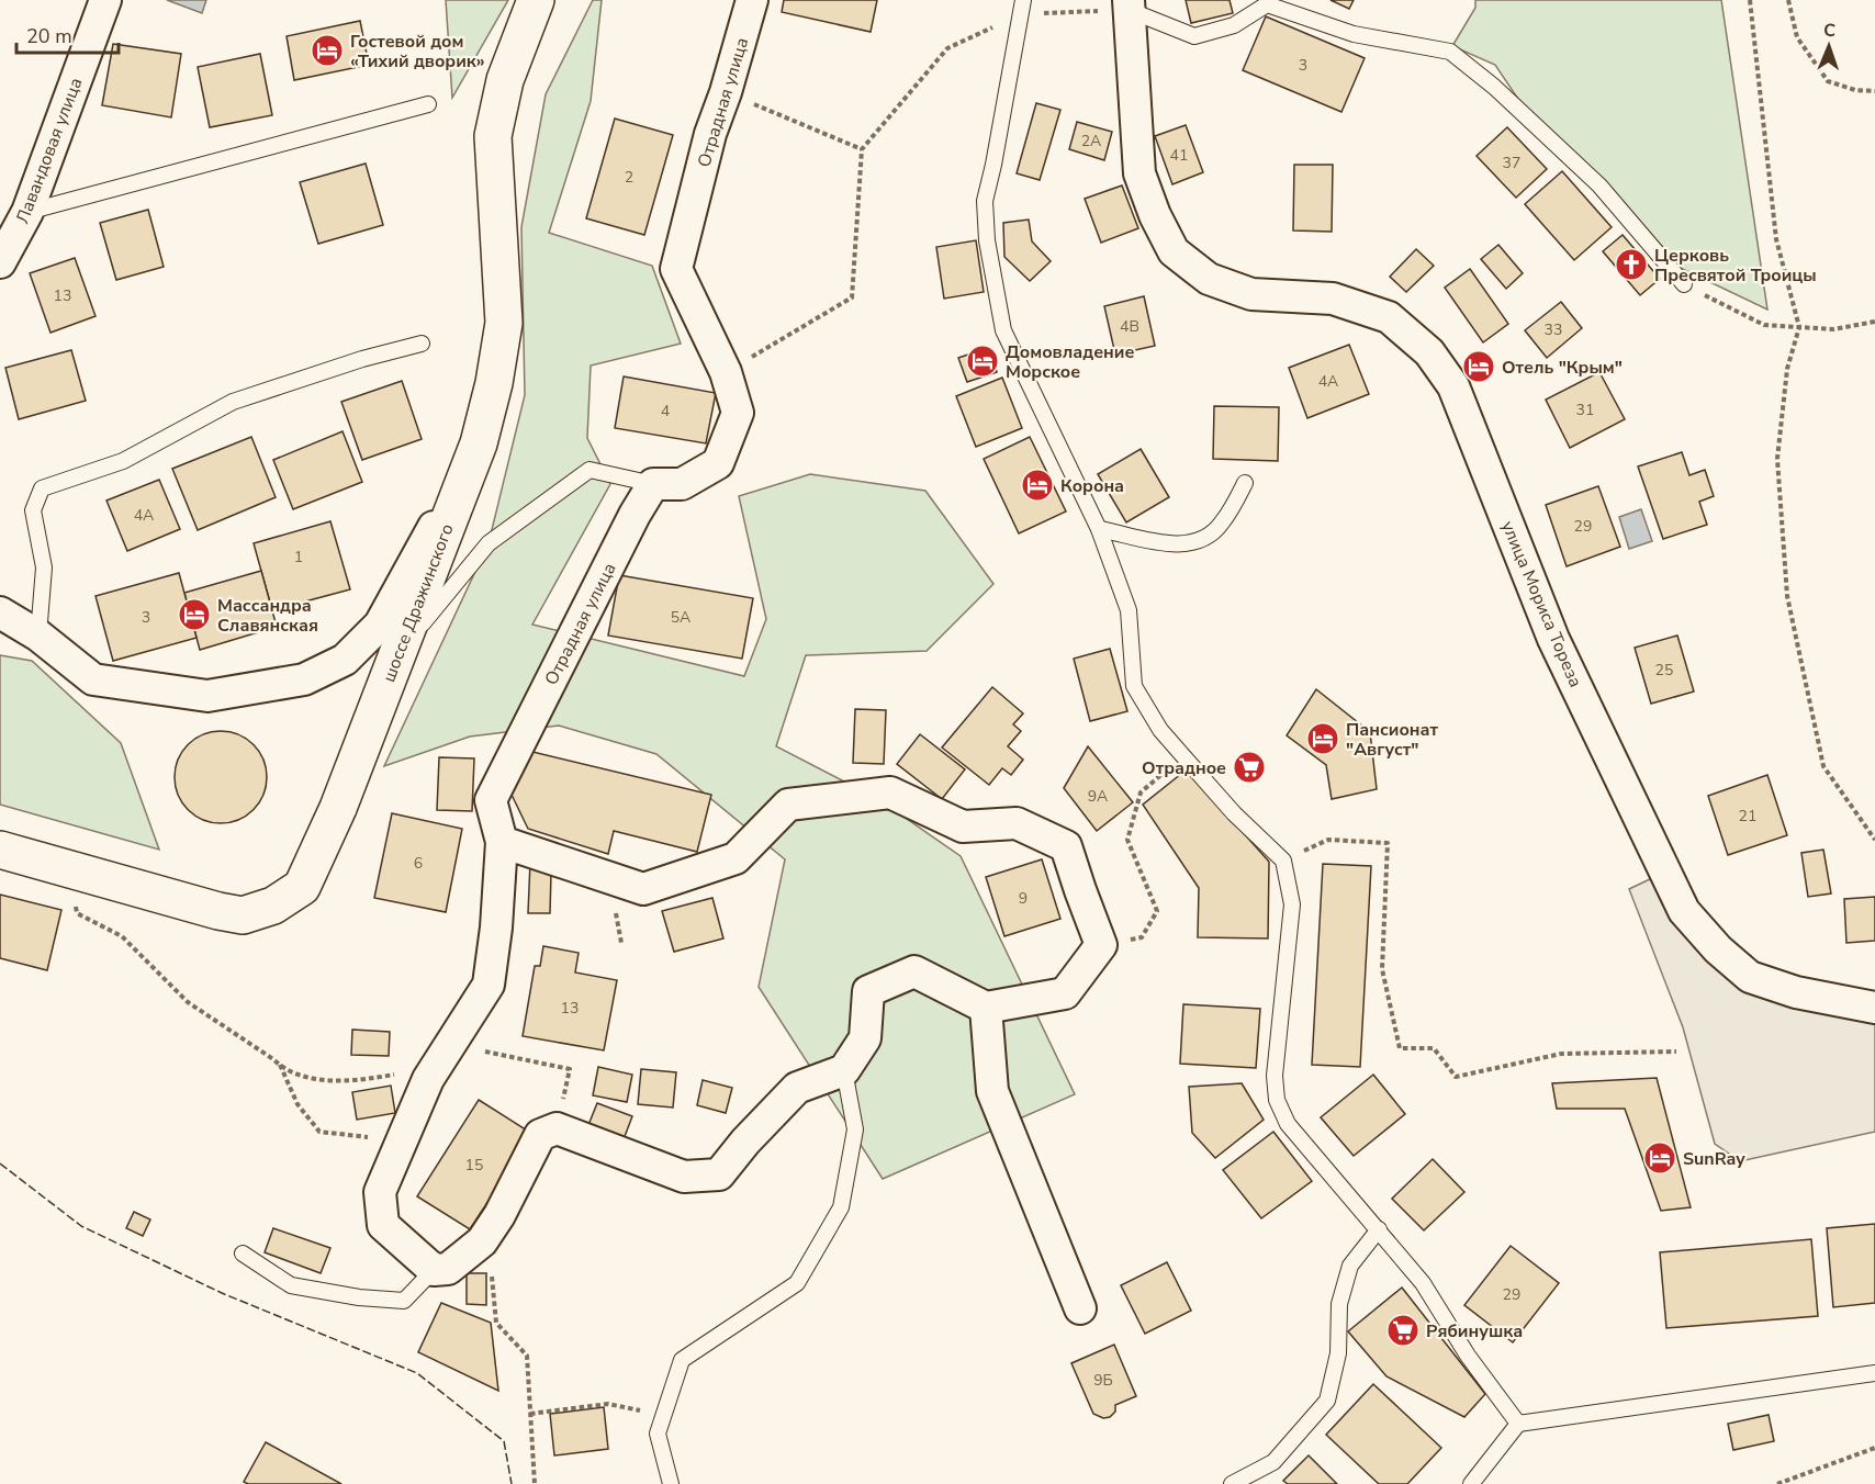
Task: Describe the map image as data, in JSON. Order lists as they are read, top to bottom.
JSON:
{
  "streets": {
    "main road": ["шоссе Дражинского"],
    "street": ["Отрадная улица", "Лавандовая улица", "улица Мориса Тореза"]
  },
  "places": {
    "hotel": [
      "Гостевой дом «Тихий дворик»",
      "Домовладение Морское",
      "Отель \"Крым\"",
      "Корона",
      "Массандра Славянская",
      "Пансионат \"Август\"",
      "SunRay"
    ],
    "church": ["Церковь Пресвятой Троицы"],
    "supermarket": ["Отрадное", "Рябинушка"]
  },
  "house_numbers": [
    "3",
    "2А",
    "41",
    "37",
    "2",
    "13",
    "4В",
    "33",
    "4А",
    "31",
    "4",
    "4А",
    "29",
    "1",
    "3",
    "5А",
    "25",
    "9А",
    "21",
    "6",
    "9",
    "13",
    "15",
    "29",
    "9Б"
  ],
  "scale_bar": "20 m",
  "north": "top"
}
